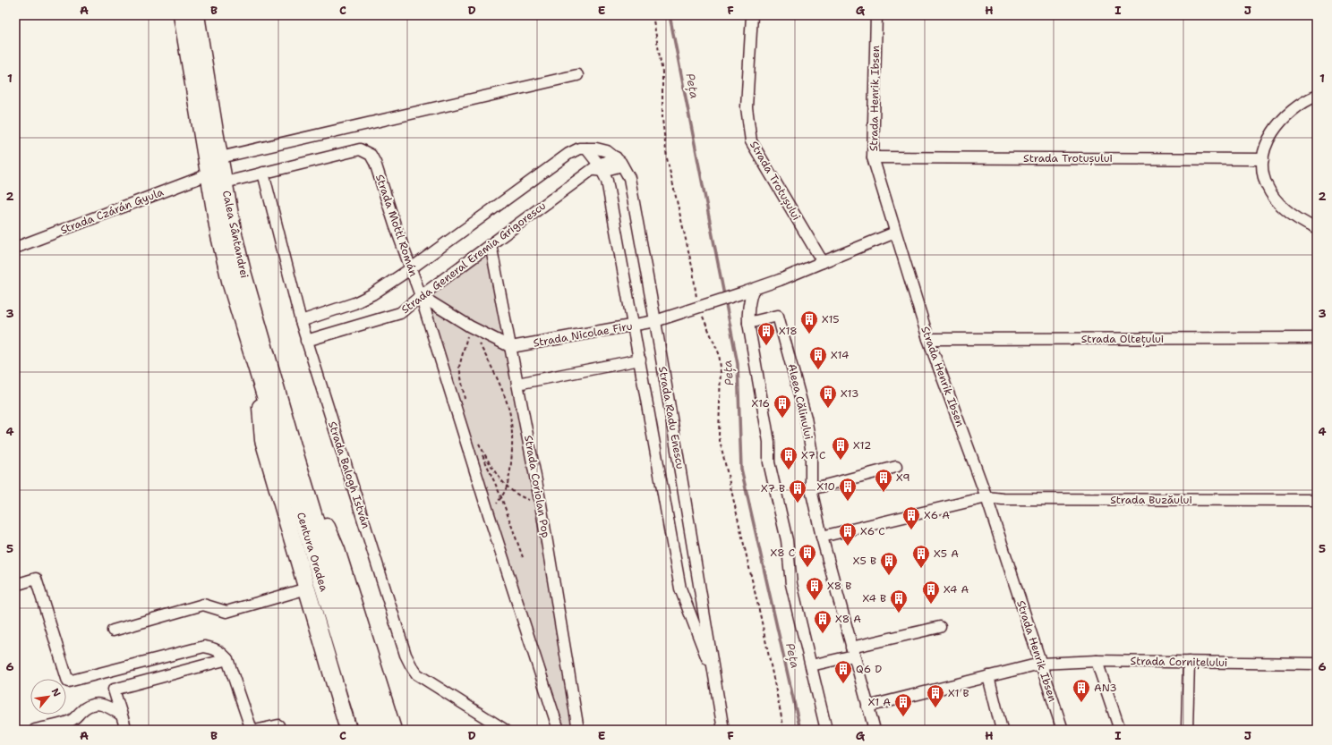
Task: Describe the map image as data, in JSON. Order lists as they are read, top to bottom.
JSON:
{
  "streets": {
    "highway": ["Calea Sântandrei", "Centura Oradea"],
    "street": [
      "Strada Henrik Ibsen",
      "Strada Trotușului",
      "Strada Czárán Gyula",
      "Strada Mottl Román",
      "Strada General Eremia Grigorescu",
      "Strada Nicolae Firu",
      "Strada Oltețului",
      "Aleea Călinului",
      "Strada Radu Enescu",
      "Strada Balogh István",
      "Strada Coriolan Pop",
      "Strada Buzăului",
      "Strada Cornițelului"
    ]
  },
  "crossings": [
    ["Strada Henrik Ibsen", "Strada Trotușului"],
    ["Strada Henrik Ibsen", "Strada Oltețului"],
    ["Strada Henrik Ibsen", "Strada Buzăului"],
    ["Strada Henrik Ibsen", "Strada Cornițelului"],
    ["Strada Trotușului", "Strada Nicolae Firu"],
    ["Strada Czárán Gyula", "Calea Sântandrei"],
    ["Strada Mottl Román", "Strada General Eremia Grigorescu"],
    ["Strada Mottl Román", "Strada Balogh István"],
    ["Calea Sântandrei", "Centura Oradea"],
    ["Strada General Eremia Grigorescu", "Strada Radu Enescu"],
    ["Strada General Eremia Grigorescu", "Strada Balogh István"],
    ["Strada General Eremia Grigorescu", "Strada Coriolan Pop"],
    ["Strada Nicolae Firu", "Strada Radu Enescu"],
    ["Strada Nicolae Firu", "Strada Coriolan Pop"],
    ["Aleea Călinului", "Strada Cornițelului"]
  ],
  "water": ["Peța"],
  "places": {
    "building": [
      "X15",
      "X18",
      "X14",
      "X13",
      "X16",
      "X12",
      "X7 C",
      "X9",
      "X10",
      "X7 B",
      "X6 A",
      "X6 C",
      "X8 C",
      "X5 A",
      "X5 B",
      "X8 B",
      "X4 A",
      "X4 B",
      "X8 A",
      "Q6 D",
      "AN3",
      "X1 B",
      "X1 A"
    ]
  },
  "north": "top right",
  "grid": {
    "columns": [
      "A",
      "B",
      "C",
      "D",
      "E",
      "F",
      "G",
      "H",
      "I",
      "J"
    ],
    "rows": [
      "1",
      "2",
      "3",
      "4",
      "5",
      "6"
    ]
  }
}
